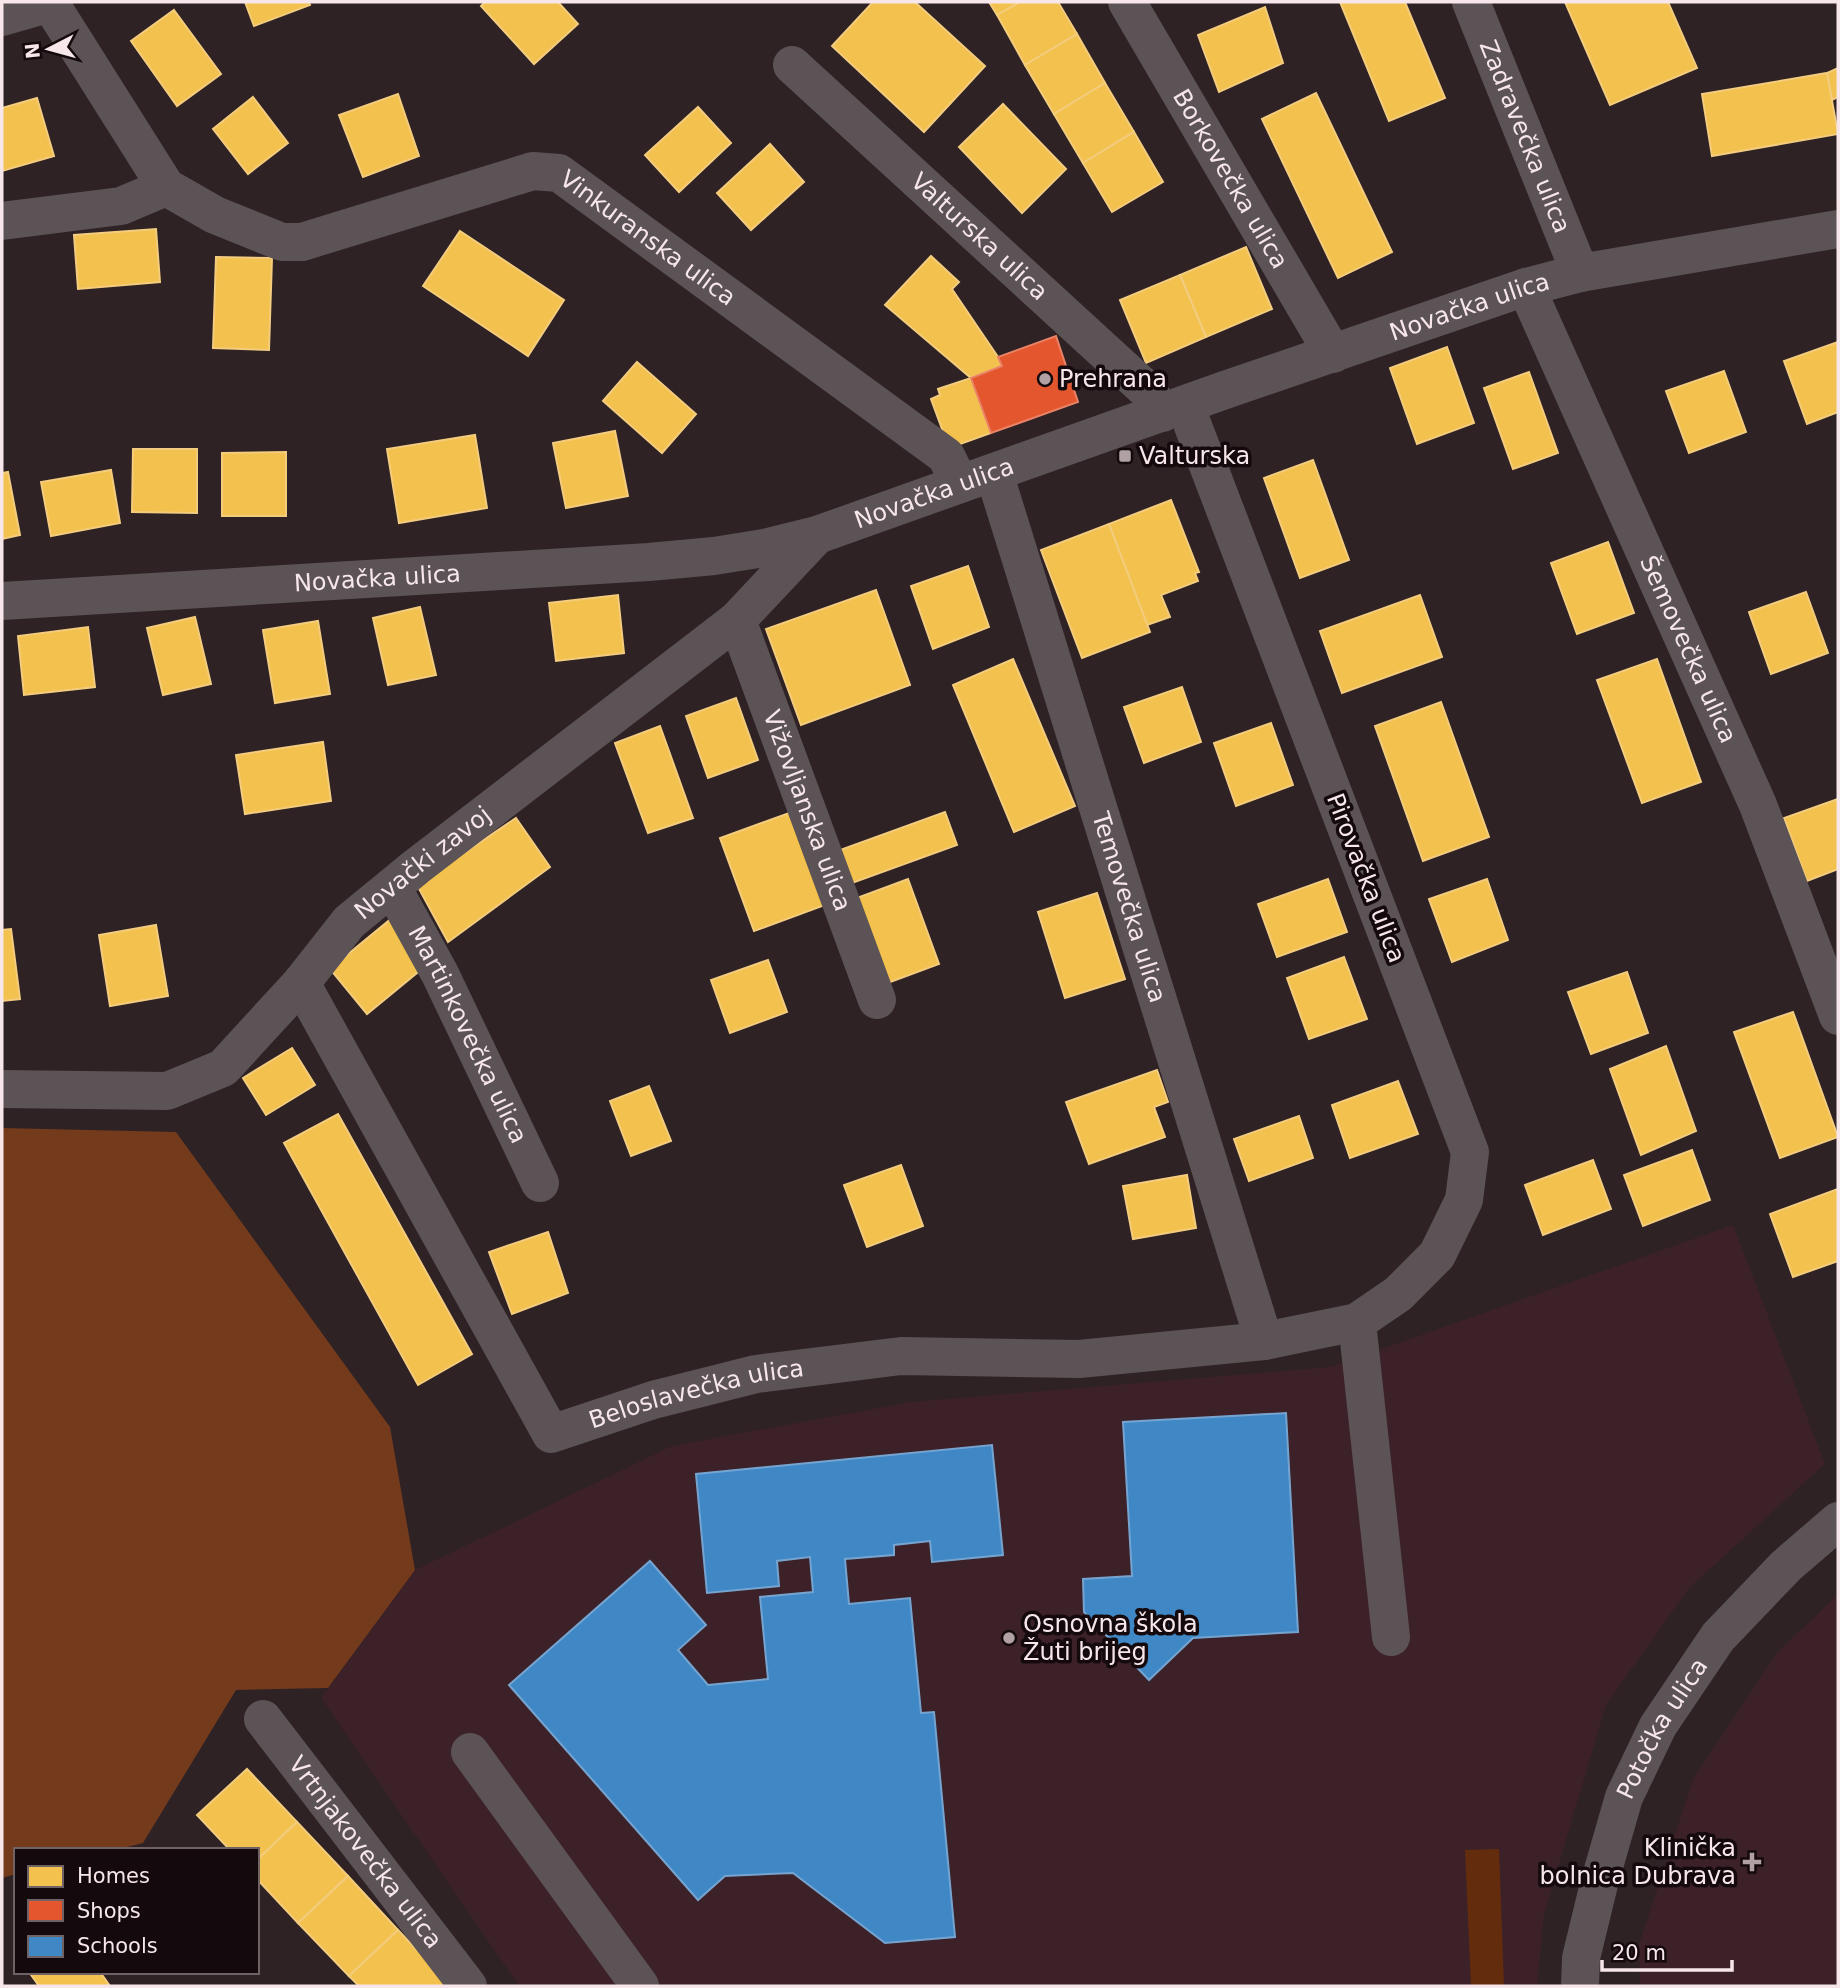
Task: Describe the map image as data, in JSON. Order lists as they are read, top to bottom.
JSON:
{
  "streets": {
    "street": [
      "Zadravečka ulica",
      "Borkovečka ulica",
      "Valturska ulica",
      "Vinkuranska ulica",
      "Novačka ulica",
      "Šemovečka ulica",
      "Vižovljanska ulica",
      "Novački zavoj",
      "Pirovačka ulica",
      "Temovečka ulica",
      "Martinkovečka ulica",
      "Beloslavečka ulica",
      "Potočka ulica",
      "Vrtnjakovečka ulica"
    ]
  },
  "crossings": [
    ["Zadravečka ulica", "Novačka ulica"],
    ["Borkovečka ulica", "Novačka ulica"],
    ["Valturska ulica", "Novačka ulica"],
    ["Valturska ulica", "Pirovačka ulica"],
    ["Vinkuranska ulica", "Novačka ulica"],
    ["Vinkuranska ulica", "Temovečka ulica"],
    ["Novačka ulica", "Šemovečka ulica"],
    ["Novačka ulica", "Novački zavoj"],
    ["Novačka ulica", "Pirovačka ulica"],
    ["Novačka ulica", "Temovečka ulica"],
    ["Vižovljanska ulica", "Novački zavoj"],
    ["Novački zavoj", "Martinkovečka ulica"],
    ["Novački zavoj", "Beloslavečka ulica"],
    ["Pirovačka ulica", "Beloslavečka ulica"],
    ["Temovečka ulica", "Beloslavečka ulica"]
  ],
  "places": {
    "other": ["Prehrana", "Osnovna škola Žuti brijeg"],
    "transit": ["Valturska"],
    "health": ["Klinička bolnica Dubrava"]
  },
  "legend": ["Homes", "Shops", "Schools"],
  "scale_bar": "20 m",
  "north": "left"
}
